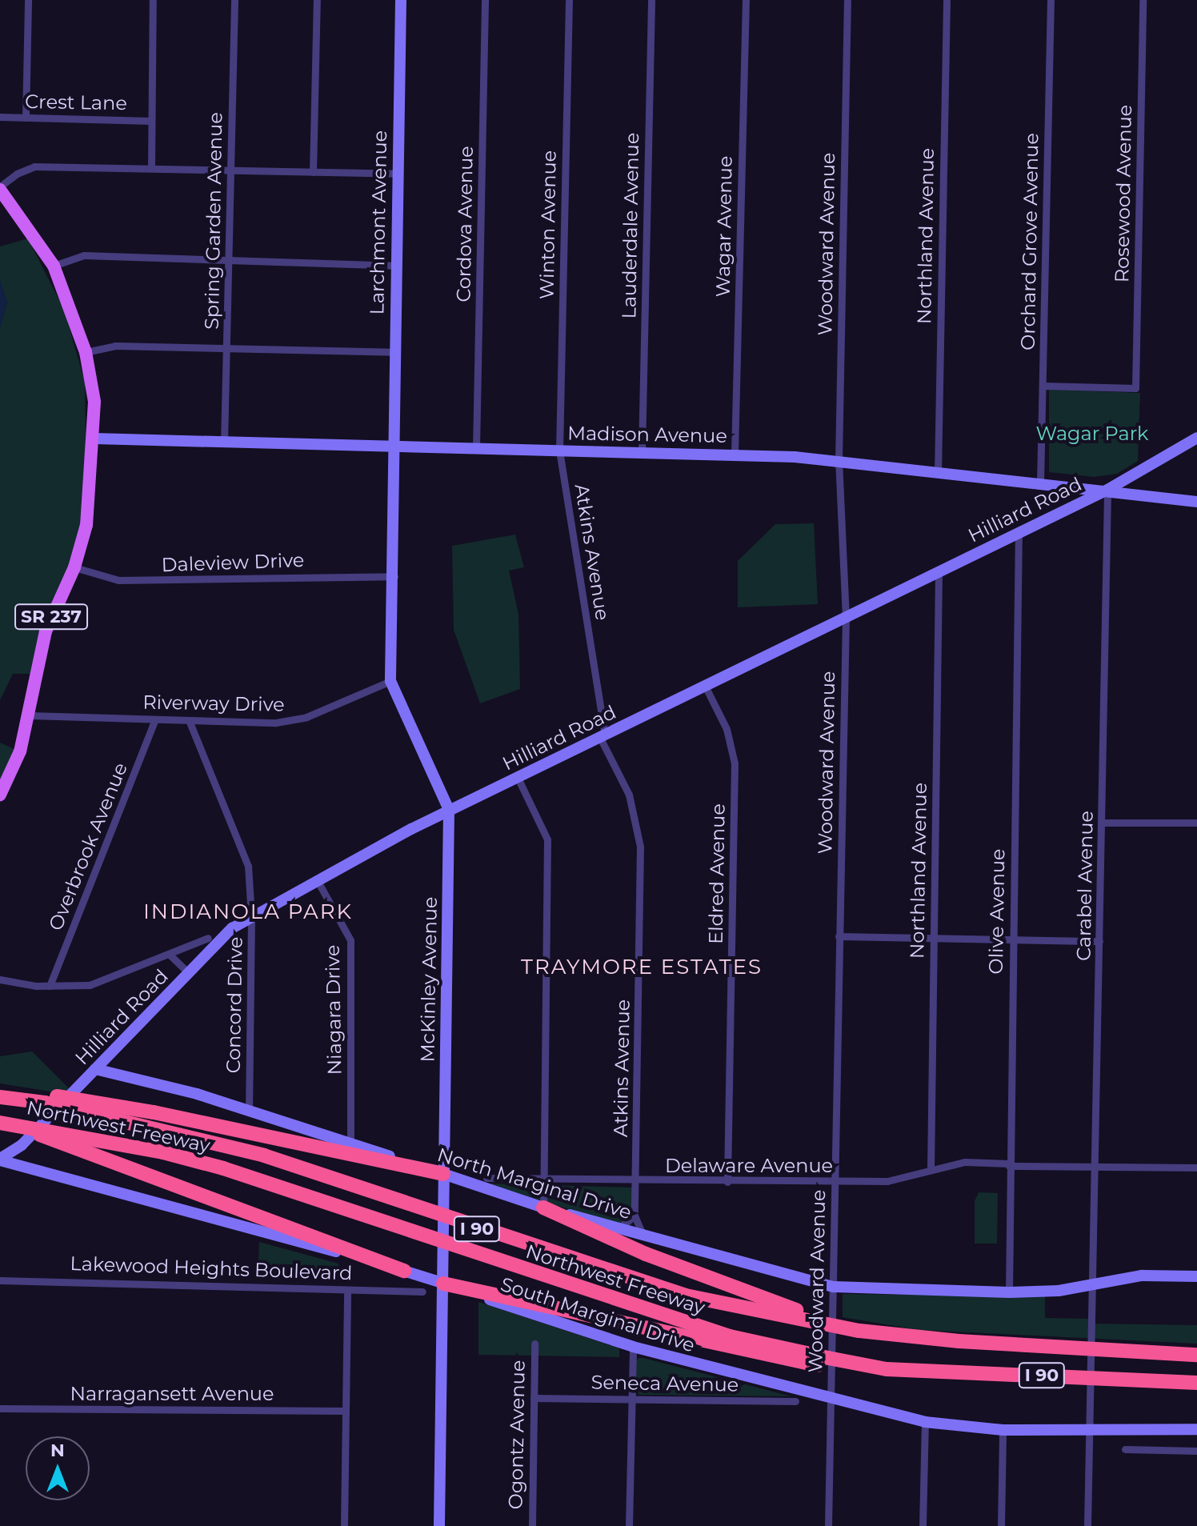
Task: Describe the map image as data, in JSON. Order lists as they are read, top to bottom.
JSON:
{
  "streets": {
    "highway": ["Northwest Freeway", "I 90"],
    "main road": [
      "Larchmont Avenue",
      "Madison Avenue",
      "Hilliard Road",
      "SR 237",
      "McKinley Avenue",
      "North Marginal Drive",
      "South Marginal Drive"
    ],
    "street": [
      "Crest Lane",
      "Rosewood Avenue",
      "Spring Garden Avenue",
      "Cordova Avenue",
      "Winton Avenue",
      "Lauderdale Avenue",
      "Wagar Avenue",
      "Northland Avenue",
      "Orchard Grove Avenue",
      "Woodward Avenue",
      "Atkins Avenue",
      "Daleview Drive",
      "Riverway Drive",
      "Overbrook Avenue",
      "Eldred Avenue",
      "Carabel Avenue",
      "Olive Avenue",
      "Concord Drive",
      "Niagara Drive",
      "Delaware Avenue",
      "Lakewood Heights Boulevard",
      "Seneca Avenue",
      "Narragansett Avenue",
      "Ogontz Avenue"
    ]
  },
  "crossings": [
    ["Rosewood Avenue", "Orchard Grove Avenue"],
    ["Spring Garden Avenue", "Madison Avenue"],
    ["Larchmont Avenue", "Madison Avenue"],
    ["Larchmont Avenue", "McKinley Avenue"],
    ["Cordova Avenue", "Madison Avenue"],
    ["Winton Avenue", "Madison Avenue"],
    ["Winton Avenue", "Atkins Avenue"],
    ["Lauderdale Avenue", "Madison Avenue"],
    ["Wagar Avenue", "Madison Avenue"],
    ["Northland Avenue", "Madison Avenue"],
    ["Northland Avenue", "Hilliard Road"],
    ["Northland Avenue", "Delaware Avenue"],
    ["Orchard Grove Avenue", "Madison Avenue"],
    ["Woodward Avenue", "Madison Avenue"],
    ["Woodward Avenue", "Hilliard Road"],
    ["Woodward Avenue", "Delaware Avenue"],
    ["Woodward Avenue", "North Marginal Drive"],
    ["Woodward Avenue", "South Marginal Drive"],
    ["Madison Avenue", "Hilliard Road"],
    ["Madison Avenue", "Atkins Avenue"],
    ["Madison Avenue", "SR 237"],
    ["Madison Avenue", "Carabel Avenue"],
    ["Madison Avenue", "McKinley Avenue"],
    ["Hilliard Road", "Atkins Avenue"],
    ["Hilliard Road", "Eldred Avenue"],
    ["Hilliard Road", "Carabel Avenue"],
    ["Hilliard Road", "Olive Avenue"],
    ["Hilliard Road", "McKinley Avenue"],
    ["Hilliard Road", "Concord Drive"],
    ["Hilliard Road", "Niagara Drive"],
    ["Hilliard Road", "North Marginal Drive"],
    ["Hilliard Road", "South Marginal Drive"],
    ["Atkins Avenue", "Delaware Avenue"],
    ["Atkins Avenue", "North Marginal Drive"],
    ["Daleview Drive", "SR 237"],
    ["Daleview Drive", "McKinley Avenue"],
    ["SR 237", "Riverway Drive"],
    ["Riverway Drive", "Overbrook Avenue"],
    ["Riverway Drive", "McKinley Avenue"],
    ["Riverway Drive", "Concord Drive"],
    ["Eldred Avenue", "Delaware Avenue"],
    ["Carabel Avenue", "Delaware Avenue"],
    ["Carabel Avenue", "South Marginal Drive"],
    ["Olive Avenue", "Delaware Avenue"],
    ["Olive Avenue", "North Marginal Drive"],
    ["McKinley Avenue", "North Marginal Drive"],
    ["McKinley Avenue", "South Marginal Drive"],
    ["Concord Drive", "North Marginal Drive"],
    ["Niagara Drive", "North Marginal Drive"],
    ["Seneca Avenue", "Ogontz Avenue"]
  ],
  "districts": ["INDIANOLA PARK", "TRAYMORE ESTATES"],
  "parks": ["Wagar Park"],
  "north": "top"
}
